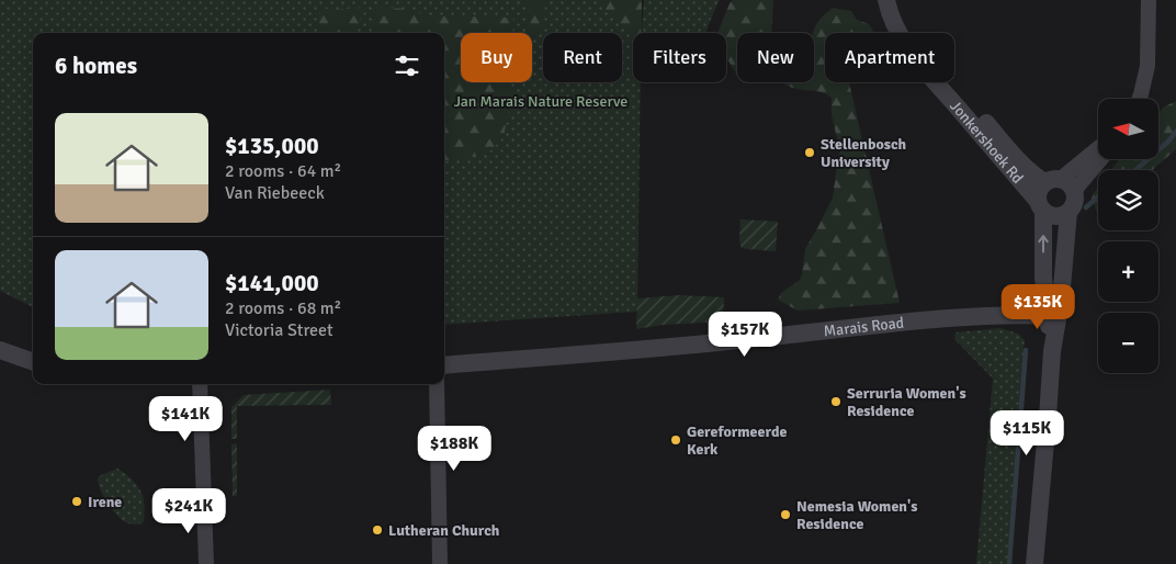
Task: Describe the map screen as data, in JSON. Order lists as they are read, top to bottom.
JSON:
{
  "streets": {
    "street": ["Jonkershoek Rd", "Marais Road"]
  },
  "parks": ["Jan Marais Nature Reserve"],
  "places": [
    "Stellenbosch University",
    "Serruria Women's Residence",
    "Gereformeerde Kerk",
    "Irene",
    "Nemesia Women's Residence",
    "Lutheran Church"
  ],
  "north": "left",
  "page": {
    "chip": [
      "Buy",
      "Rent",
      "Filters",
      "New",
      "Apartment"
    ],
    "heading": "6 homes",
    "map_buttons": ["+", "−"],
    "list": [
      {
        "name": "$135,000",
        "note": "2 rooms · 64 m² · Van Riebeeck"
      },
      {
        "name": "$141,000",
        "note": "2 rooms · 68 m² · Victoria Street"
      }
    ],
    "price": [
      "$135K",
      "$157K",
      "$141K",
      "$115K",
      "$188K",
      "$241K"
    ]
  }
}
